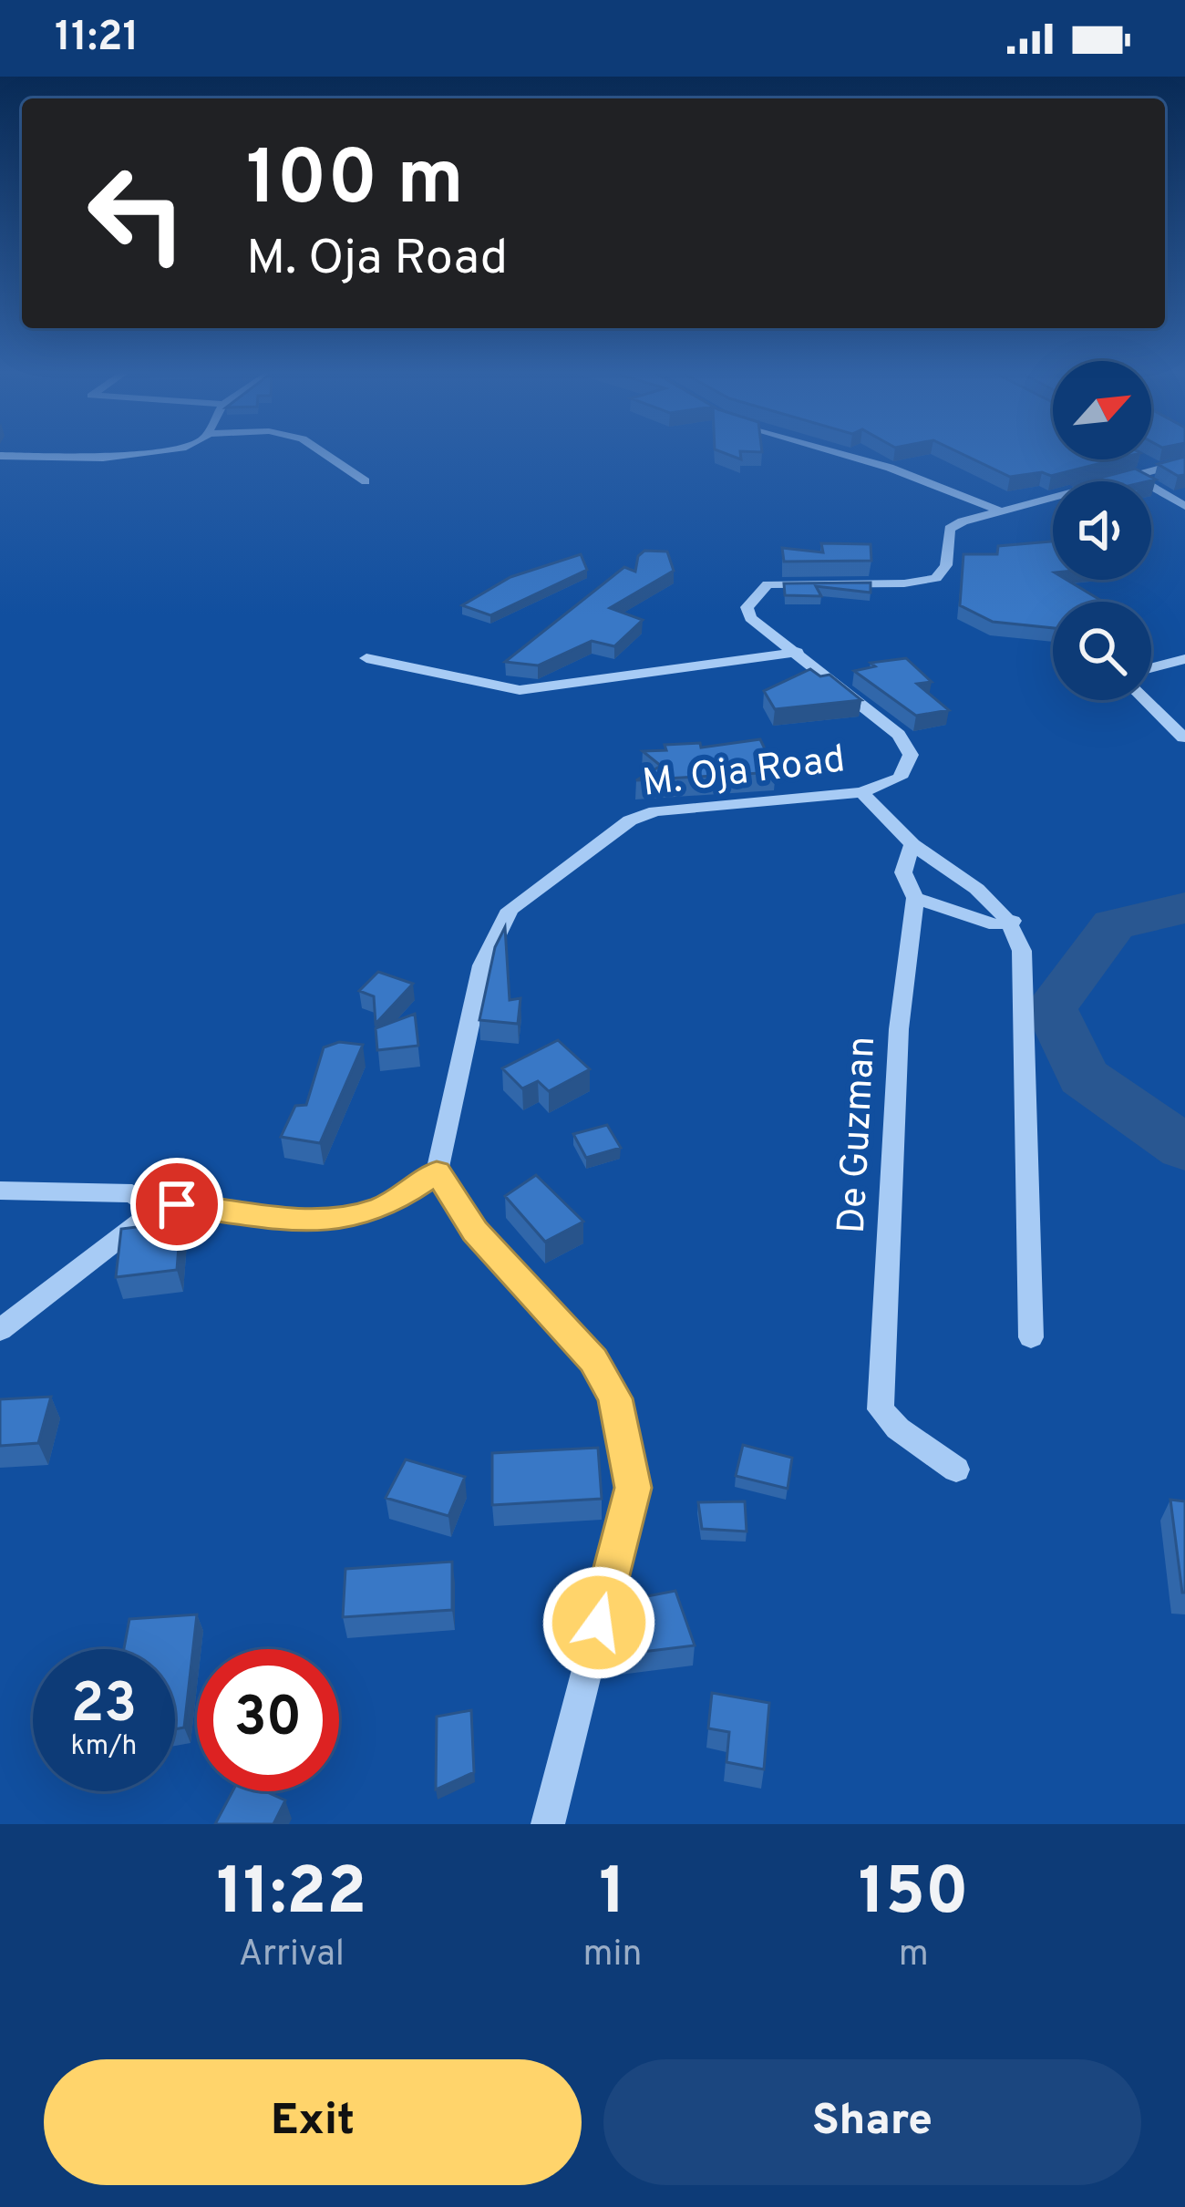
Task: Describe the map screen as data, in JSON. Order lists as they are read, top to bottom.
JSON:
{
  "streets": {
    "street": ["M. Oja Road", "De Guzman"]
  },
  "north": "top right",
  "page": {
    "status": "11:21",
    "turn": ["100 m", "M. Oja Road"],
    "speed": "23 km/h",
    "limit": "30",
    "eta": [
      "11:22",
      "Arrival",
      "1",
      "min",
      "150",
      "m"
    ],
    "buttons": ["Exit", "Share"]
  }
}
